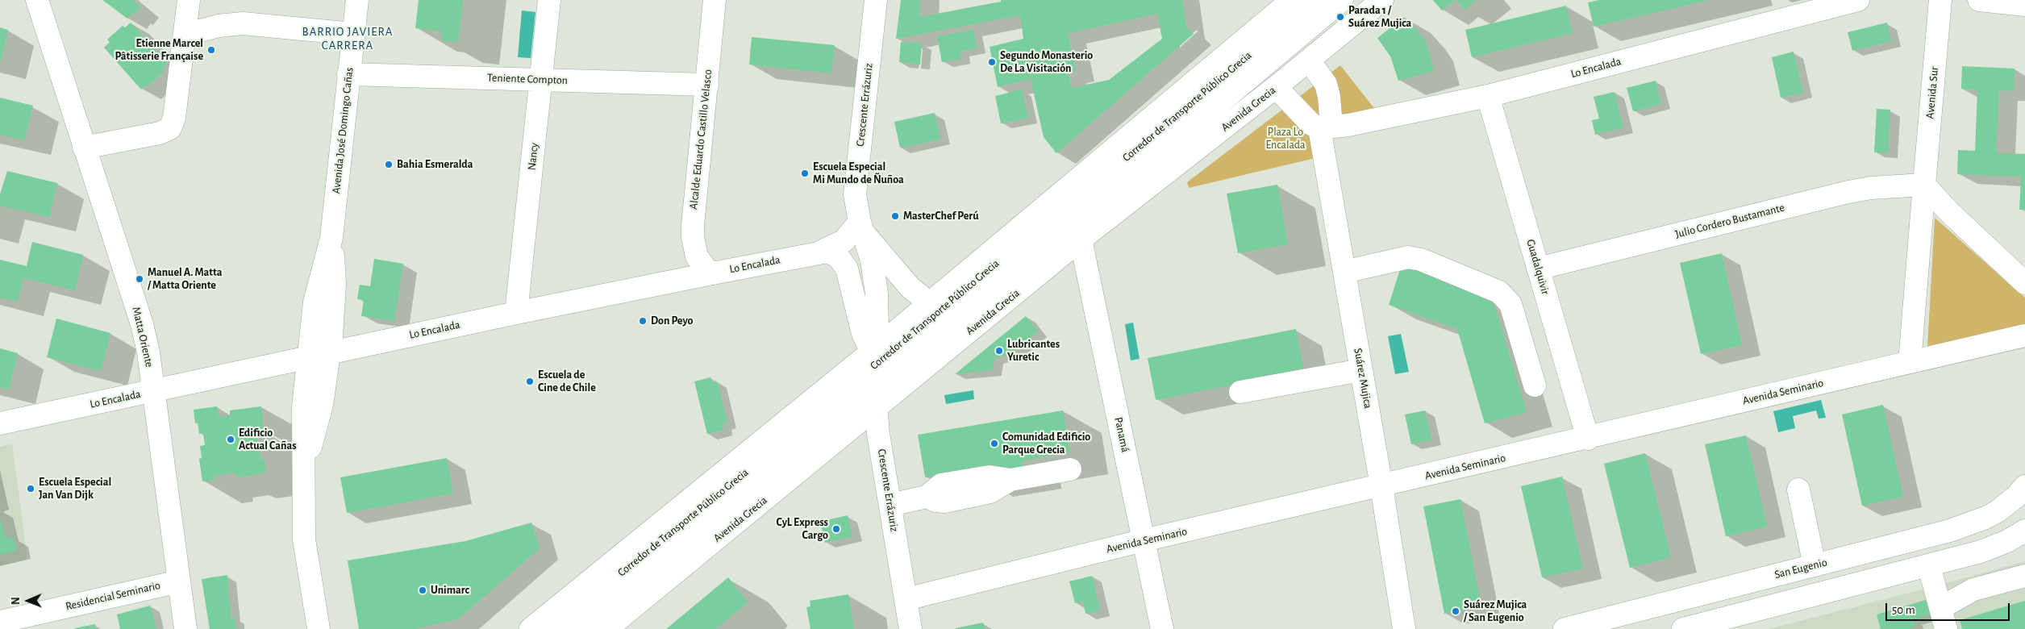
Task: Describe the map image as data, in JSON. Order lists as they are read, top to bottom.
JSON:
{
  "streets": {
    "street": [
      "Lo Encalada",
      "Teniente Compton",
      "Avenida Sur",
      "Crescente Errázuriz",
      "Corredor de Transporte Público Grecia",
      "Avenida Grecia",
      "Avenida José Domingo Cañas",
      "Alcalde Eduardo Castillo Velasco",
      "Nancy",
      "Julio Cordero Bustamante",
      "Guadalquivir",
      "Matta Oriente",
      "Suárez Mujica",
      "Avenida Seminario",
      "Panamá",
      "San Eugenio",
      "Residencial Seminario"
    ]
  },
  "crossings": [
    ["Lo Encalada", "Crescente Errázuriz"],
    ["Lo Encalada", "Avenida José Domingo Cañas"],
    ["Lo Encalada", "Alcalde Eduardo Castillo Velasco"],
    ["Lo Encalada", "Nancy"],
    ["Lo Encalada", "Guadalquivir"],
    ["Lo Encalada", "Matta Oriente"],
    ["Lo Encalada", "Suárez Mujica"],
    ["Teniente Compton", "Avenida José Domingo Cañas"],
    ["Teniente Compton", "Alcalde Eduardo Castillo Velasco"],
    ["Teniente Compton", "Nancy"],
    ["Avenida Sur", "Julio Cordero Bustamante"],
    ["Avenida Sur", "Avenida Seminario"],
    ["Crescente Errázuriz", "Corredor de Transporte Público Grecia"],
    ["Crescente Errázuriz", "Avenida Grecia"],
    ["Crescente Errázuriz", "Avenida Seminario"],
    ["Corredor de Transporte Público Grecia", "Avenida Grecia"],
    ["Avenida Grecia", "Panamá"],
    ["Julio Cordero Bustamante", "Guadalquivir"],
    ["Guadalquivir", "Avenida Seminario"],
    ["Matta Oriente", "Residencial Seminario"],
    ["Suárez Mujica", "Avenida Seminario"],
    ["Avenida Seminario", "Panamá"]
  ],
  "districts": ["BARRIO JAVIERA CARRERA"],
  "parks": ["Plaza Lo Encalada"],
  "places": [
    "Parada 1 / Suárez Mujica",
    "Etienne Marcel Pâtisserie Française",
    "Segundo Monasterio De La Visitación",
    "Bahia Esmeralda",
    "Escuela Especial Mi Mundo de Ñuñoa",
    "MasterChef Perú",
    "Manuel A. Matta / Matta Oriente",
    "Don Peyo",
    "Lubricantes Yuretic",
    "Escuela de Cine de Chile",
    "Edificio Actual Cañas",
    "Comunidad Edificio Parque Grecia",
    "Escuela Especial Jan Van Dijk",
    "CyL Express Cargo",
    "Unimarc",
    "Suárez Mujica / San Eugenio"
  ],
  "scale_bar": "50 m",
  "north": "left"
}
